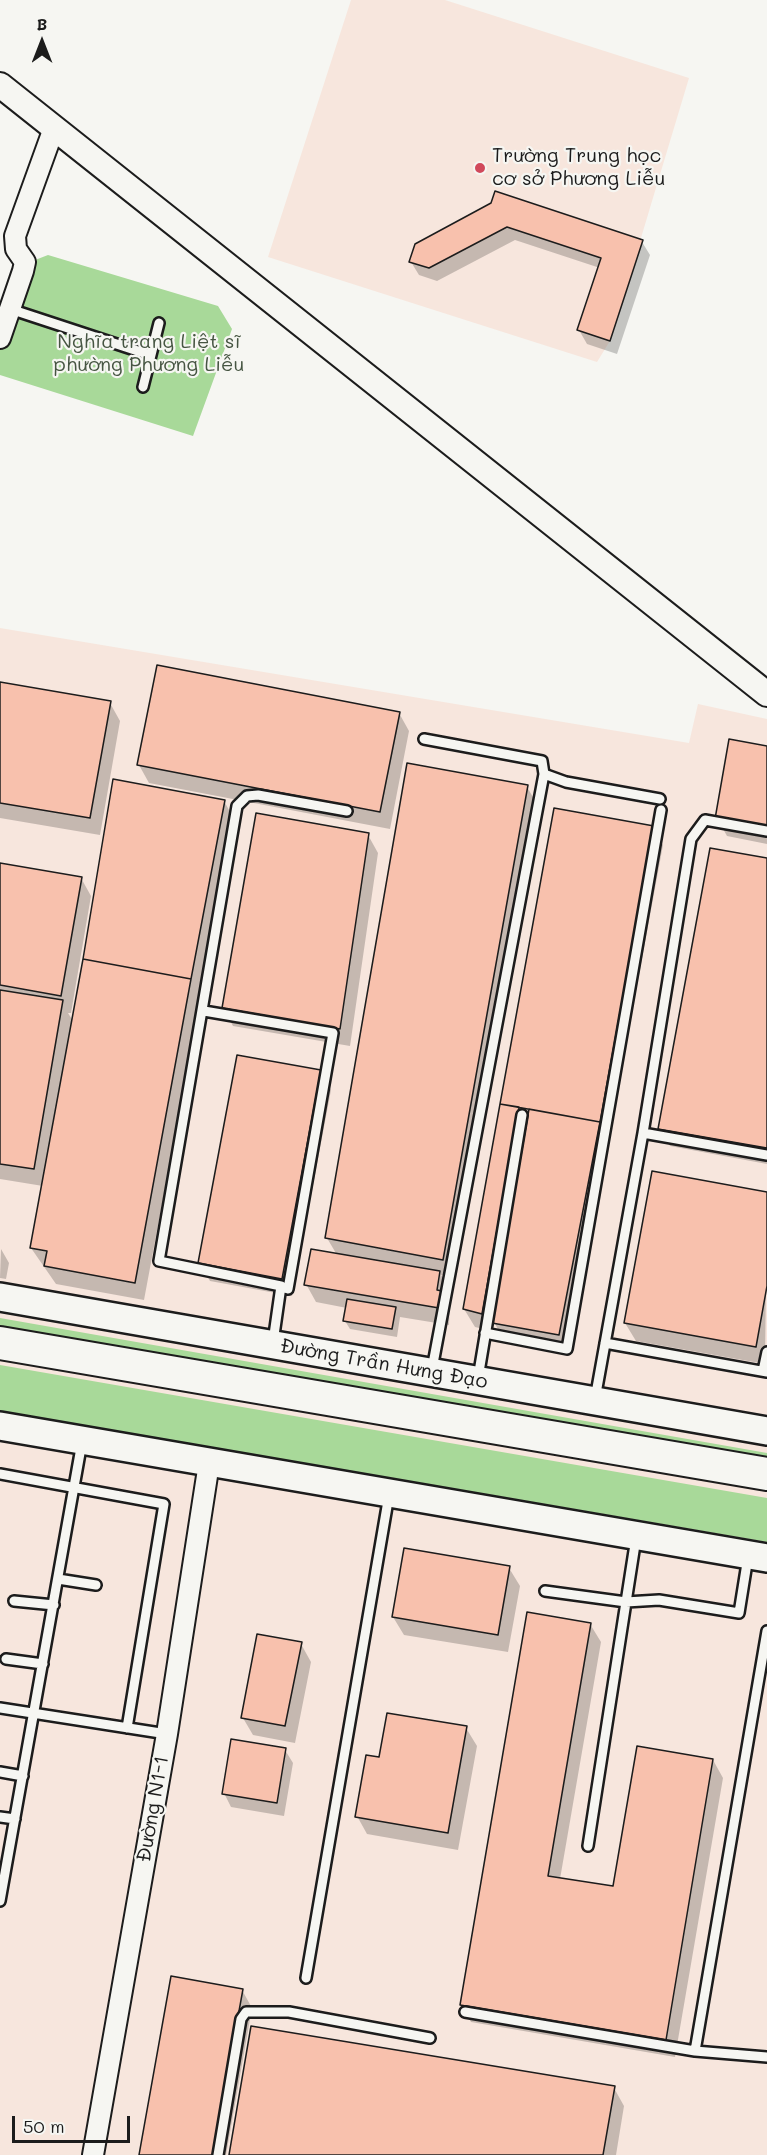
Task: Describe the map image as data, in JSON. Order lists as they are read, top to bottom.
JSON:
{
  "streets": {
    "main road": ["Đường Trần Hưng Đạo"],
    "street": ["Đường N1-1"]
  },
  "parks": ["Nghĩa trang Liệt sĩ phường Phương Liễu"],
  "places": ["Trường Trung học cơ sở Phương Liễu"],
  "scale_bar": "50 m",
  "north": "top"
}
